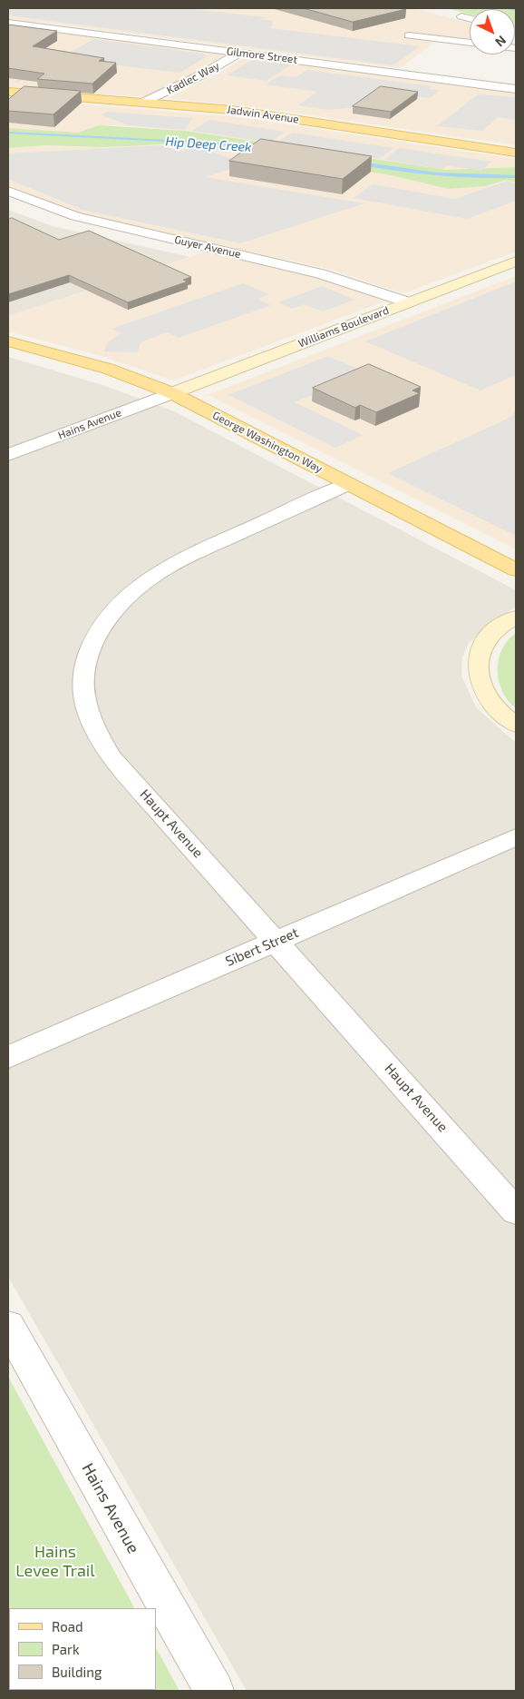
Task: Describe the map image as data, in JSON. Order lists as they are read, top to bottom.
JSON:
{
  "streets": {
    "main road": ["Jadwin Avenue", "George Washington Way"],
    "street": [
      "Gilmore Street",
      "Kadlec Way",
      "Guyer Avenue",
      "Williams Boulevard",
      "Hains Avenue",
      "Haupt Avenue",
      "Sibert Street"
    ]
  },
  "crossings": [
    ["Gilmore Street", "Kadlec Way"],
    ["Kadlec Way", "Jadwin Avenue"],
    ["Guyer Avenue", "Williams Boulevard"],
    ["Williams Boulevard", "Hains Avenue"],
    ["Williams Boulevard", "George Washington Way"],
    ["Hains Avenue", "George Washington Way"],
    ["George Washington Way", "Haupt Avenue"],
    ["Haupt Avenue", "Sibert Street"]
  ],
  "water": ["Hip Deep Creek"],
  "parks": ["Hains Levee Trail"],
  "legend": ["Road", "Park", "Building"],
  "north": "bottom right"
}
